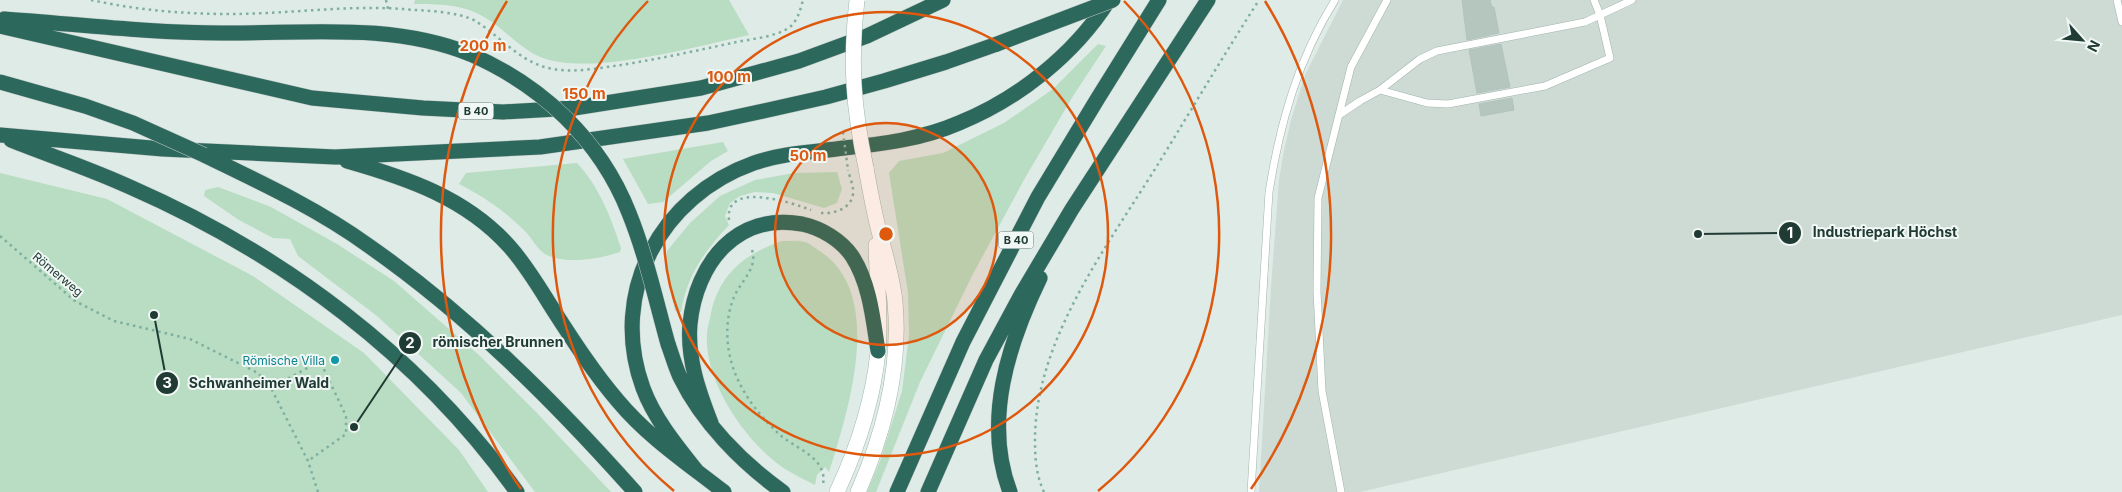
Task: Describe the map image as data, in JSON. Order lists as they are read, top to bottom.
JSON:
{
  "streets": {
    "highway": ["B 40"],
    "path": ["Römerweg"]
  },
  "places": [
    "Industriepark Höchst",
    "Schwanheimer Wald",
    "Römische Villa",
    "römischer Brunnen"
  ],
  "north": "bottom right",
  "rings": [
    "200 m",
    "100 m",
    "150 m",
    "50 m"
  ]
}
